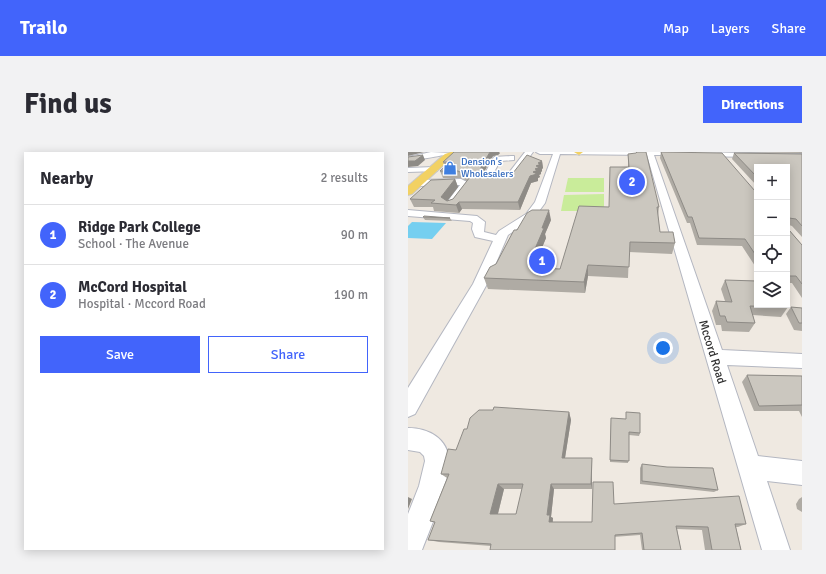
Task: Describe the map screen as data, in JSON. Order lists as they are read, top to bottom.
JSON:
{
  "streets": {
    "street": ["Mccord Road"]
  },
  "places": {
    "shop": ["Dension's Wholesalers"]
  },
  "page": {
    "header": "Trailo",
    "nav": ["Map", "Layers", "Share"],
    "buttons": [
      "Directions",
      ["Save", "Share"]
    ],
    "title": "Find us",
    "heading": ["Nearby", "2 results"],
    "map_buttons": ["+", "−"],
    "pins": ["2", "1"],
    "list": [
      {
        "mark": "1",
        "name": "Ridge Park College",
        "note": "School · The Avenue",
        "value": "90 m"
      },
      {
        "mark": "2",
        "name": "McCord Hospital",
        "note": "Hospital · Mccord Road",
        "value": "190 m"
      }
    ]
  }
}
